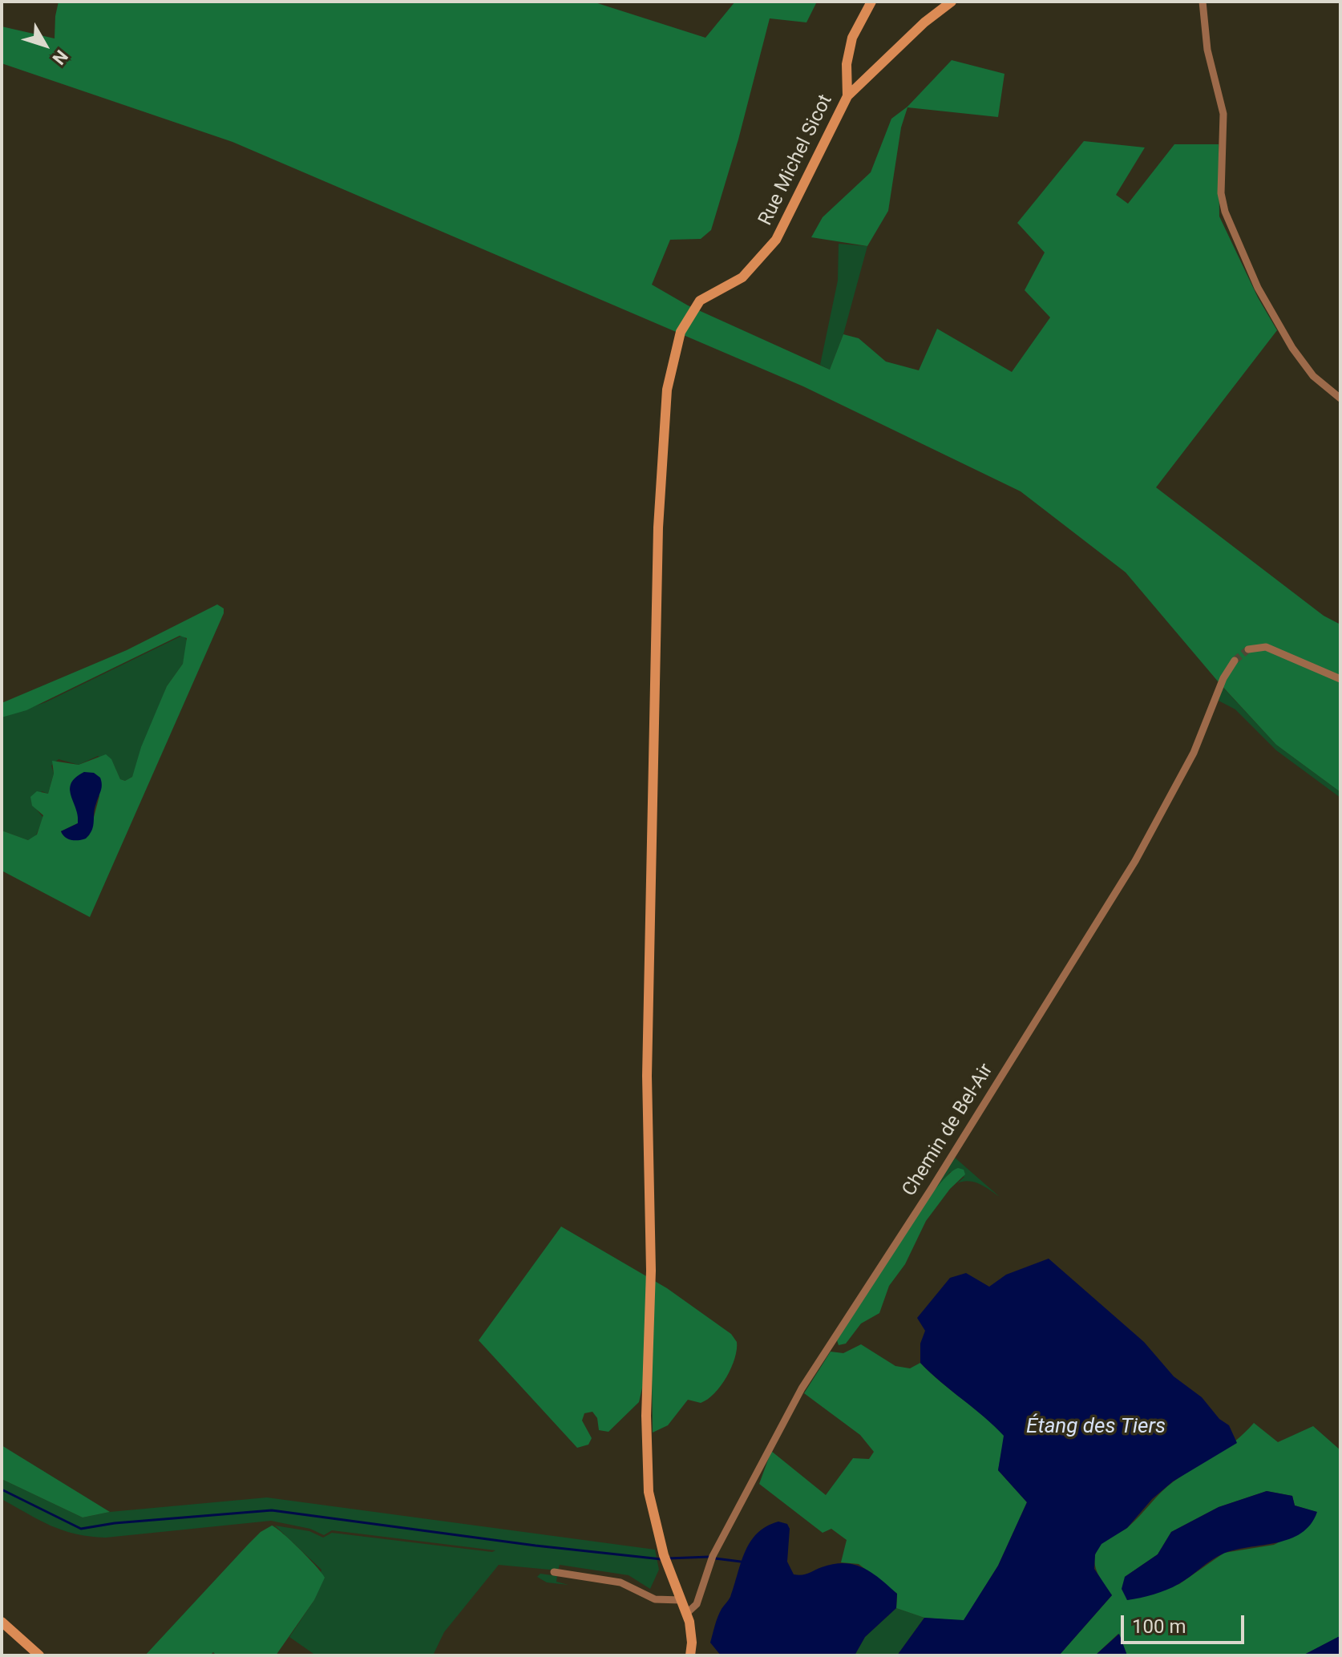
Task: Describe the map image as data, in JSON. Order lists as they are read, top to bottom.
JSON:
{
  "streets": {
    "street": ["Rue Michel Sicot", "Chemin de Bel-Air"]
  },
  "water": ["Étang des Tiers"],
  "scale_bar": "100 m",
  "north": "bottom right"
}
